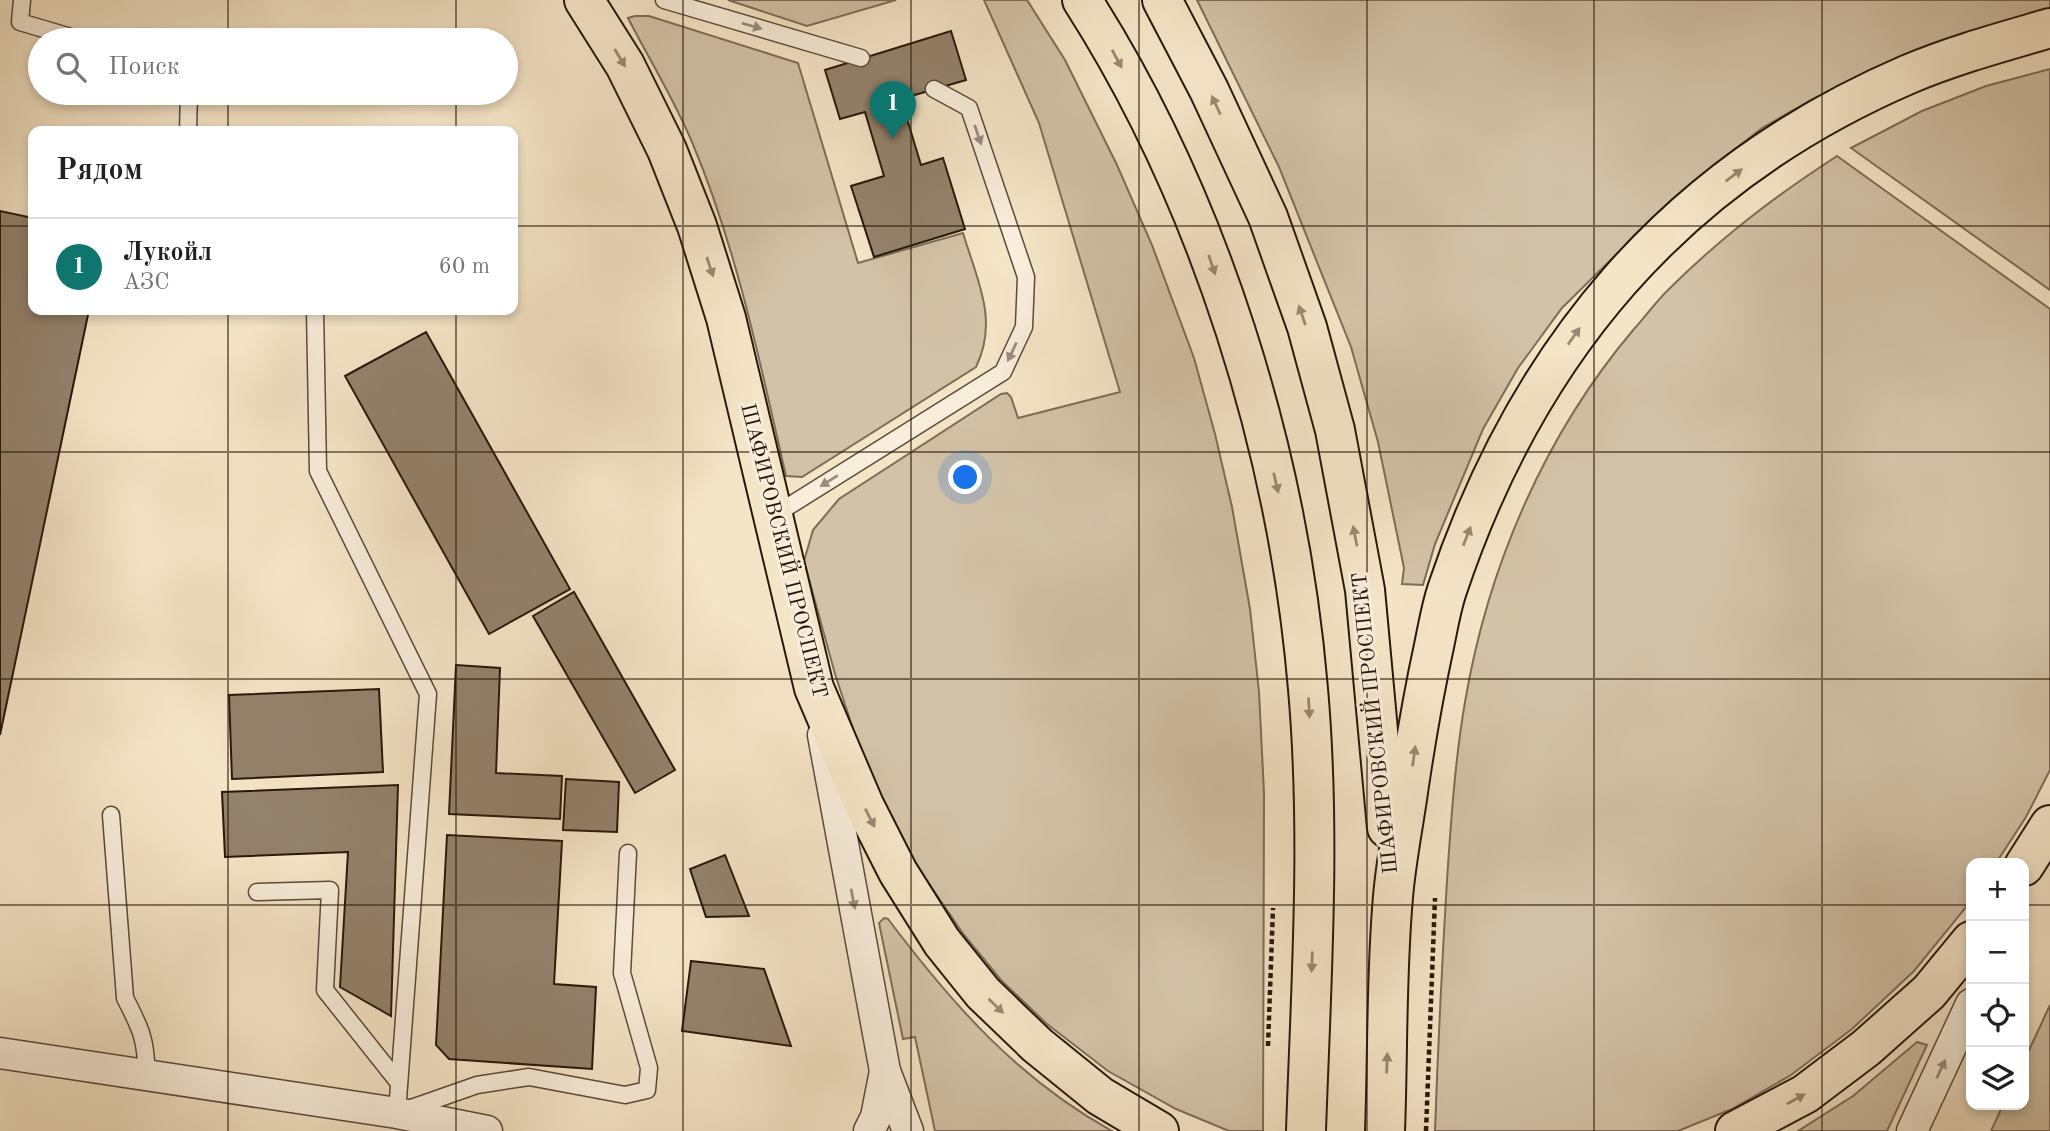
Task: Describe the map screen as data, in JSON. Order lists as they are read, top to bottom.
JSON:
{
  "streets": {
    "main road": ["ШАФИРОВСКИЙ ПРОСПЕКТ"]
  },
  "page": {
    "search": "Поиск",
    "pins": "1",
    "heading": "Рядом",
    "list": [
      {
        "mark": "1",
        "name": "Лукойл",
        "note": "АЗС",
        "value": "60 m"
      }
    ],
    "map_buttons": ["+", "−"]
  }
}
